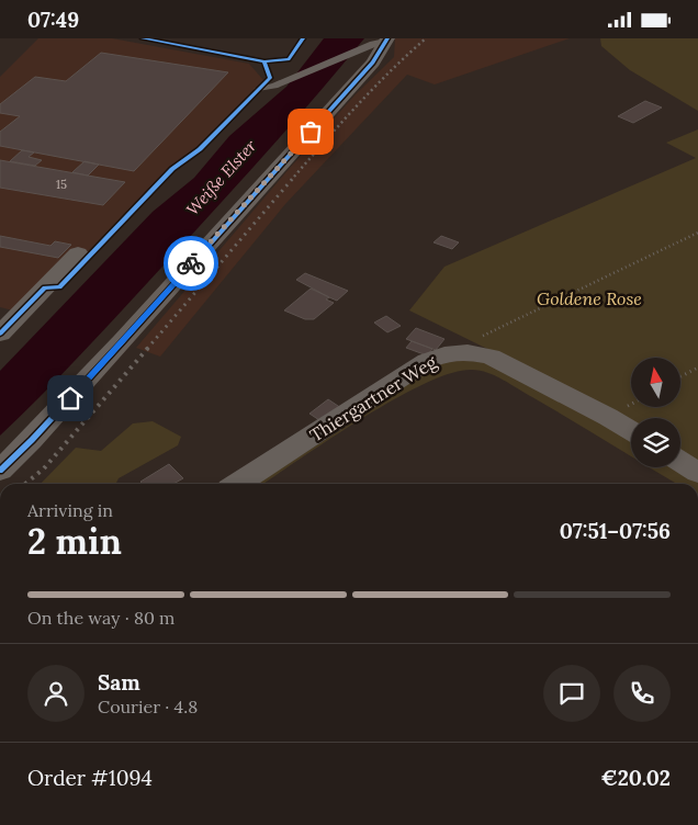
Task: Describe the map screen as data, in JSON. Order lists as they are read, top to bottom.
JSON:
{
  "streets": {
    "street": ["Thiergartner Weg"]
  },
  "water": ["Weiße Elster"],
  "parks": ["Goldene Rose"],
  "house_numbers": ["15"],
  "north": "top",
  "page": {
    "status": "07:49",
    "heading": ["2 min", "Arriving in", "07:51–07:56"],
    "panel": [
      "Sam",
      "Courier · 4.8",
      "Order #1094",
      "€20.02"
    ],
    "bar": "On the way · 80 m"
  }
}
